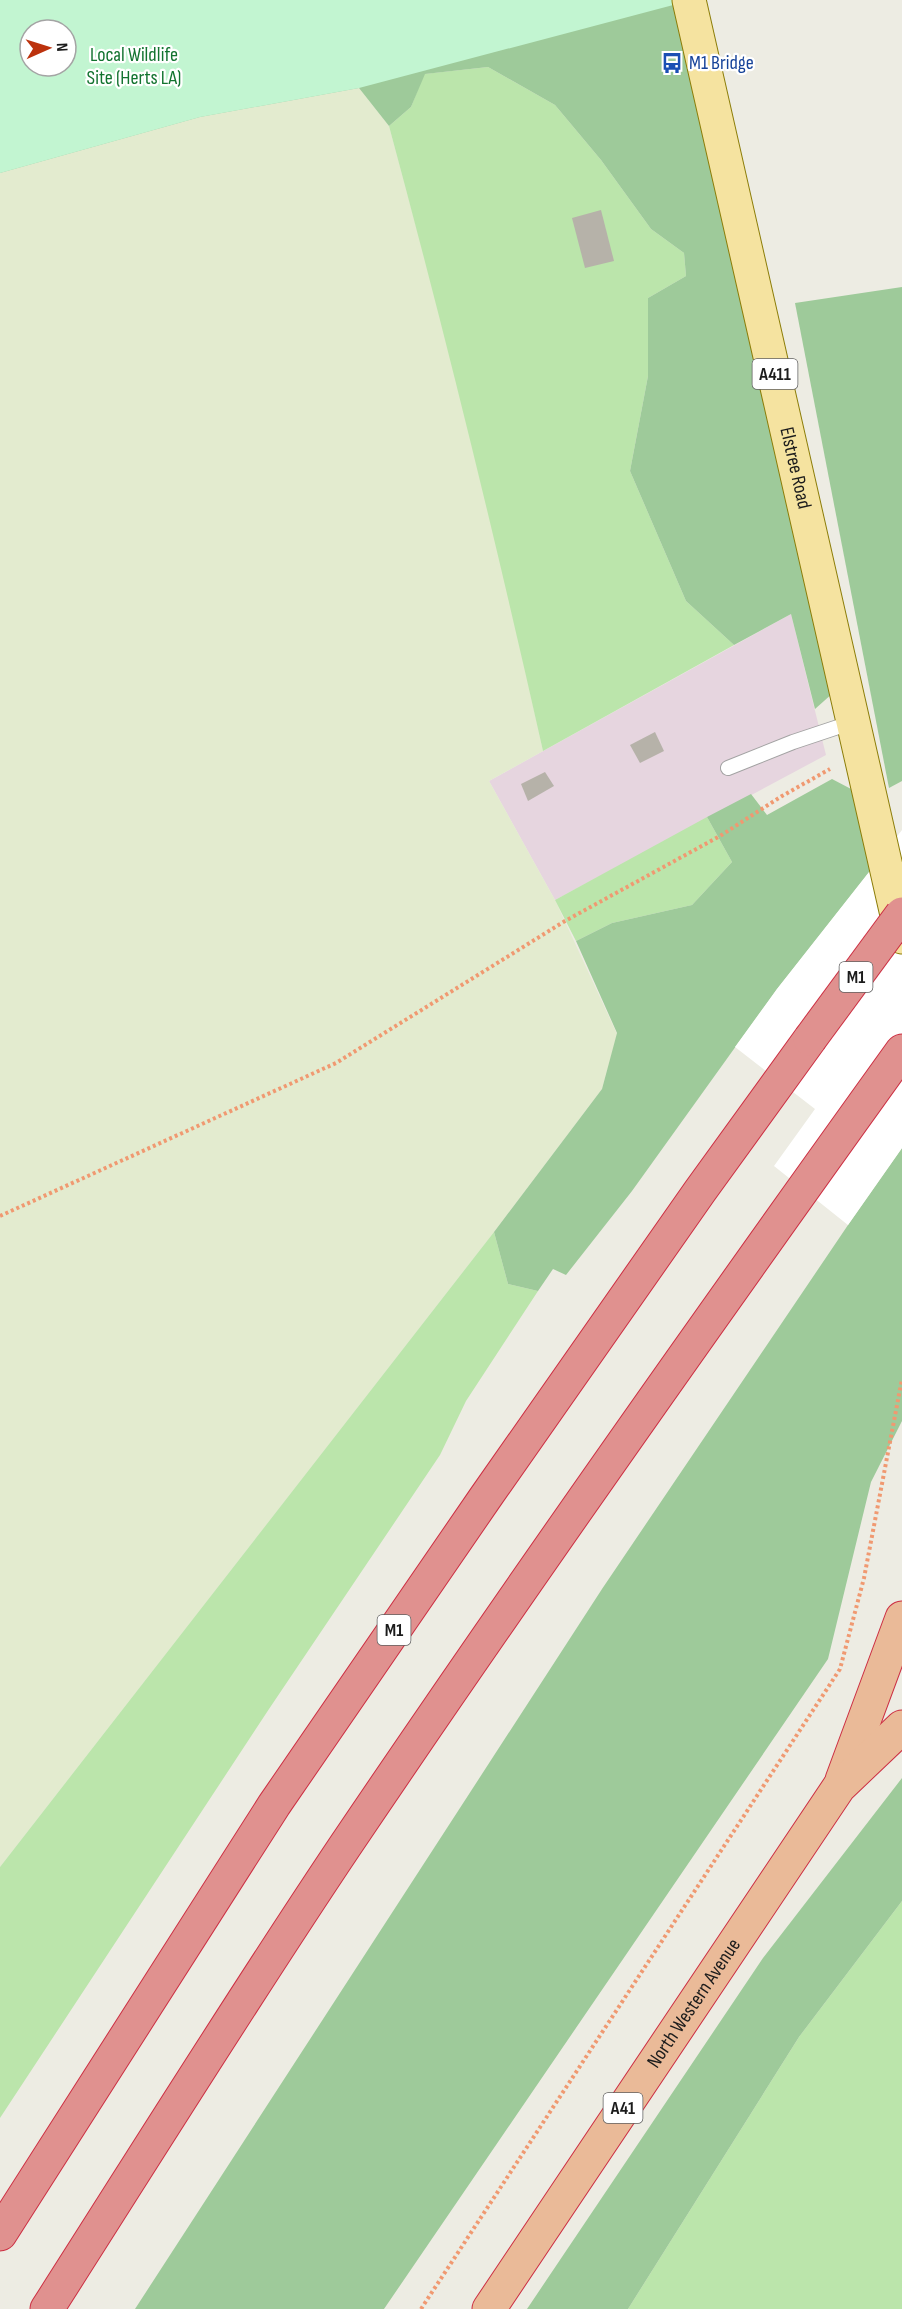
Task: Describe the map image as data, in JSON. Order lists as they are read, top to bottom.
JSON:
{
  "streets": {
    "highway": ["M1", "North Western Avenue", "A41"],
    "main road": ["A411", "Elstree Road"]
  },
  "parks": ["Local Wildlife Site (Herts LA)"],
  "places": {
    "bus stop": ["M1 Bridge"]
  },
  "north": "right"
}
